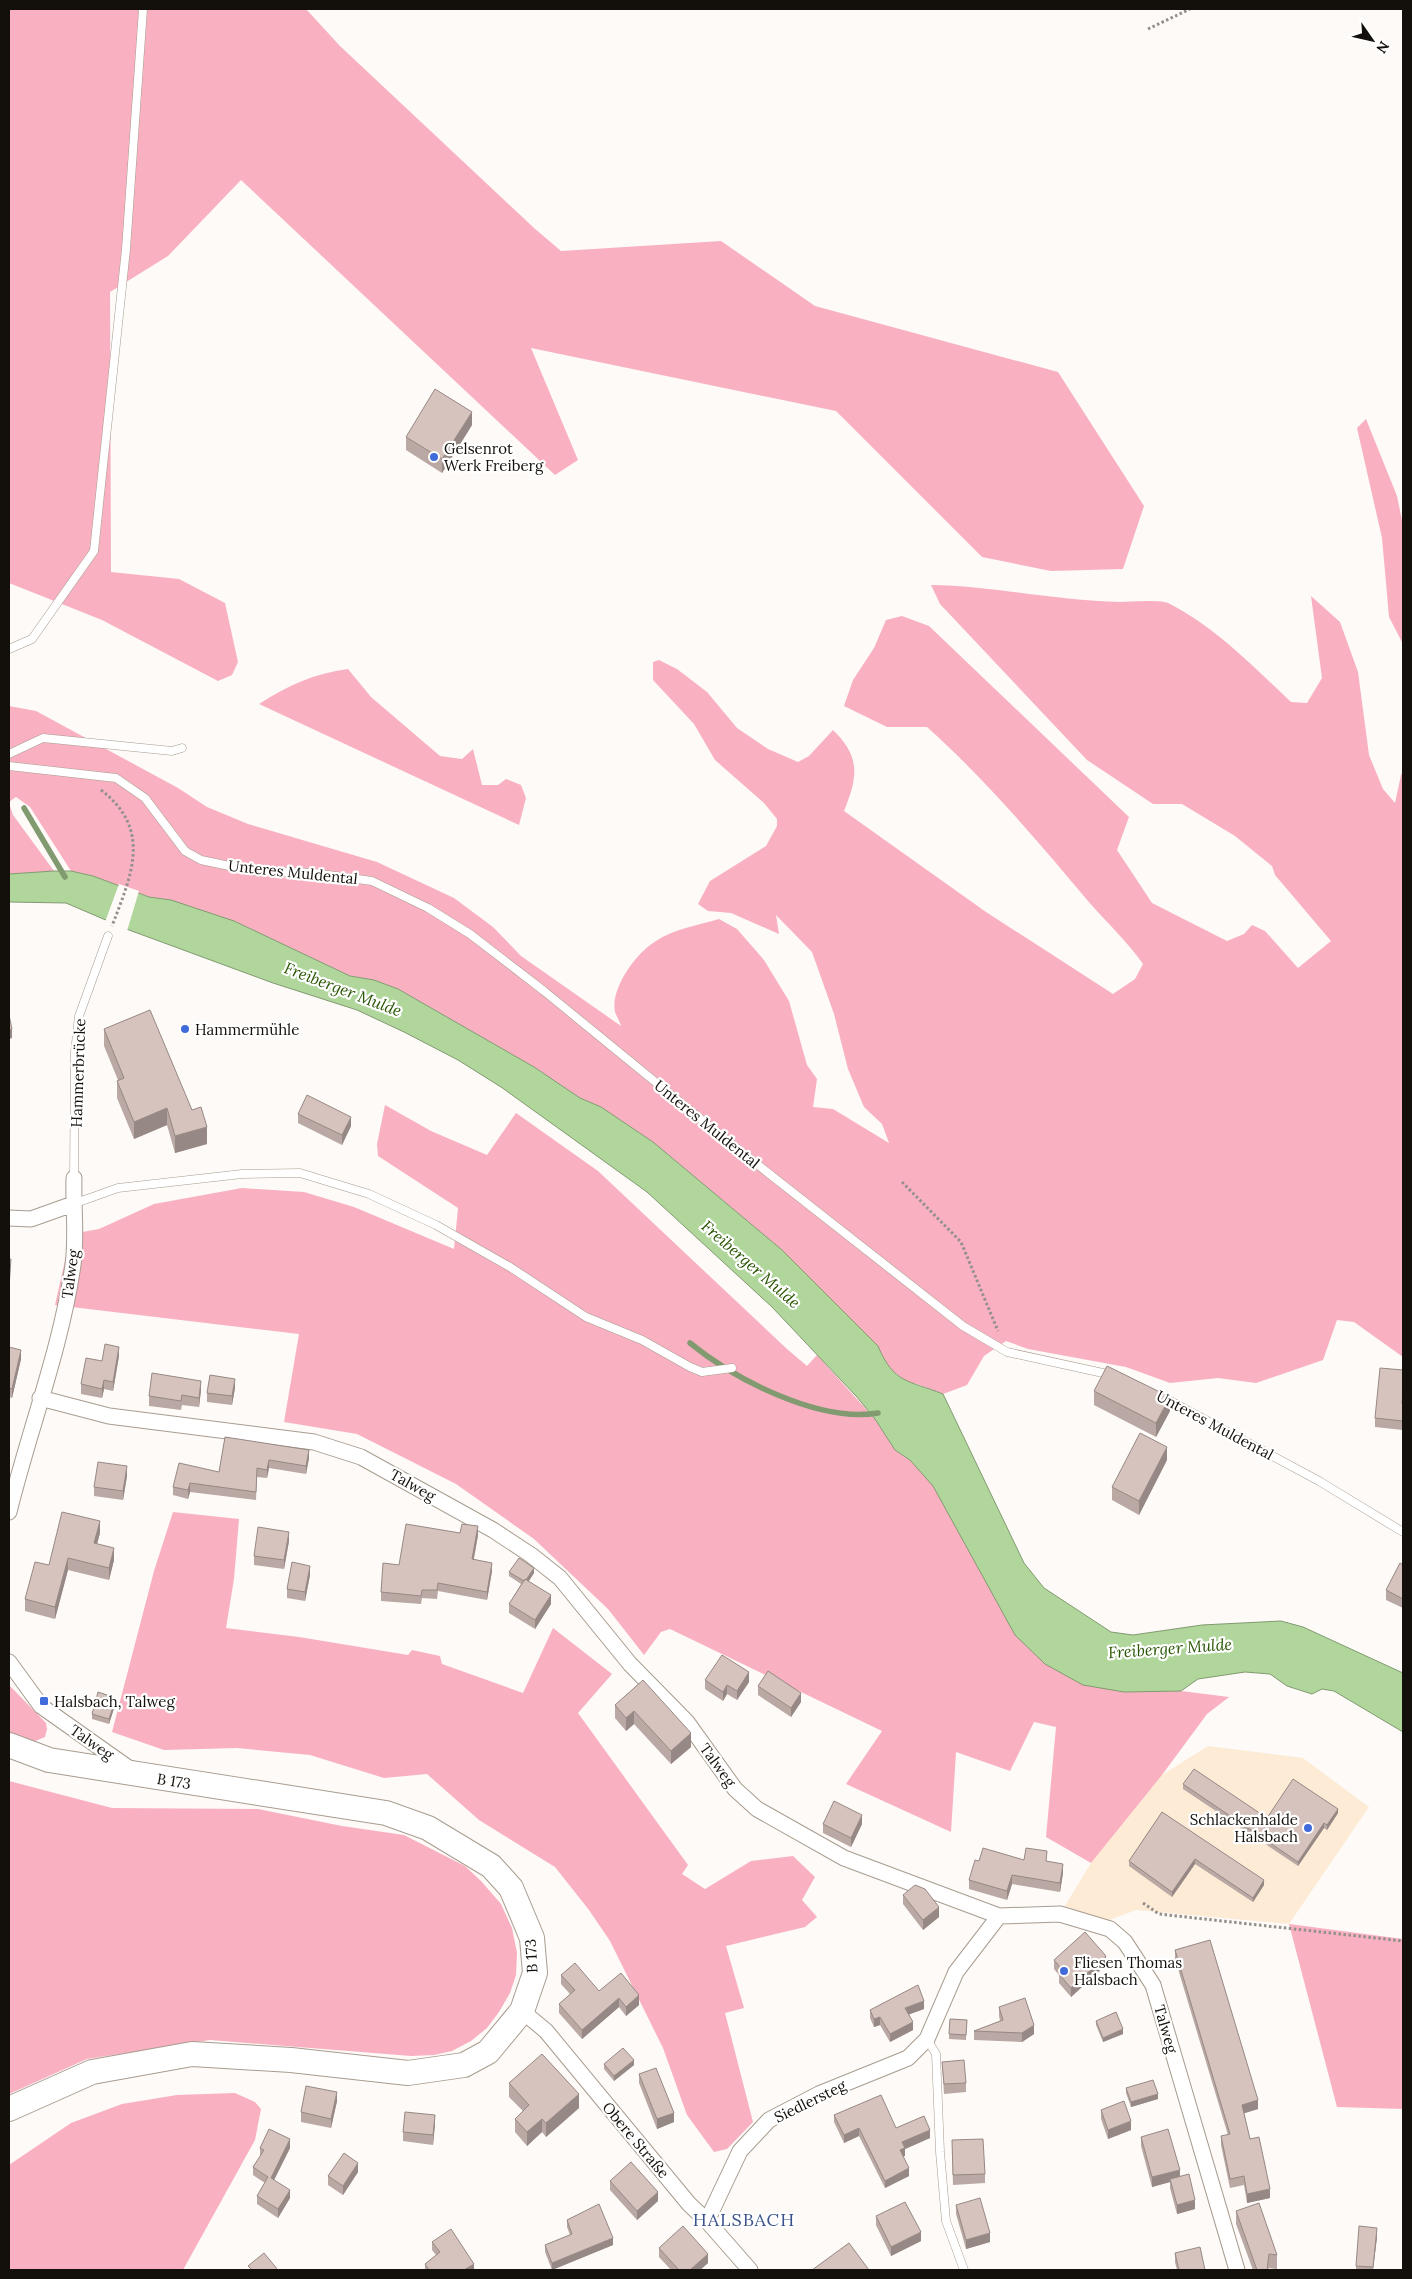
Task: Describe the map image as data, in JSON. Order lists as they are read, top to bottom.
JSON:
{
  "streets": {
    "main road": ["B 173"],
    "street": ["Talweg", "Siedlersteg", "Obere Straße"],
    "lane": ["Unteres Muldental", "Hammerbrücke"]
  },
  "crossings": [
    ["Hammerbrücke", "Talweg"],
    ["Talweg", "B 173"],
    ["Talweg", "Siedlersteg"],
    ["B 173", "Obere Straße"],
    ["Siedlersteg", "Obere Straße"]
  ],
  "districts": ["HALSBACH"],
  "water": ["Freiberger Mulde"],
  "places": {
    "other": [
      "Gelsenrot Werk Freiberg",
      "Hammermühle",
      "Schlackenhalde Halsbach",
      "Fliesen Thomas Halsbach"
    ],
    "transit": ["Halsbach, Talweg"]
  },
  "north": "bottom right"
}
